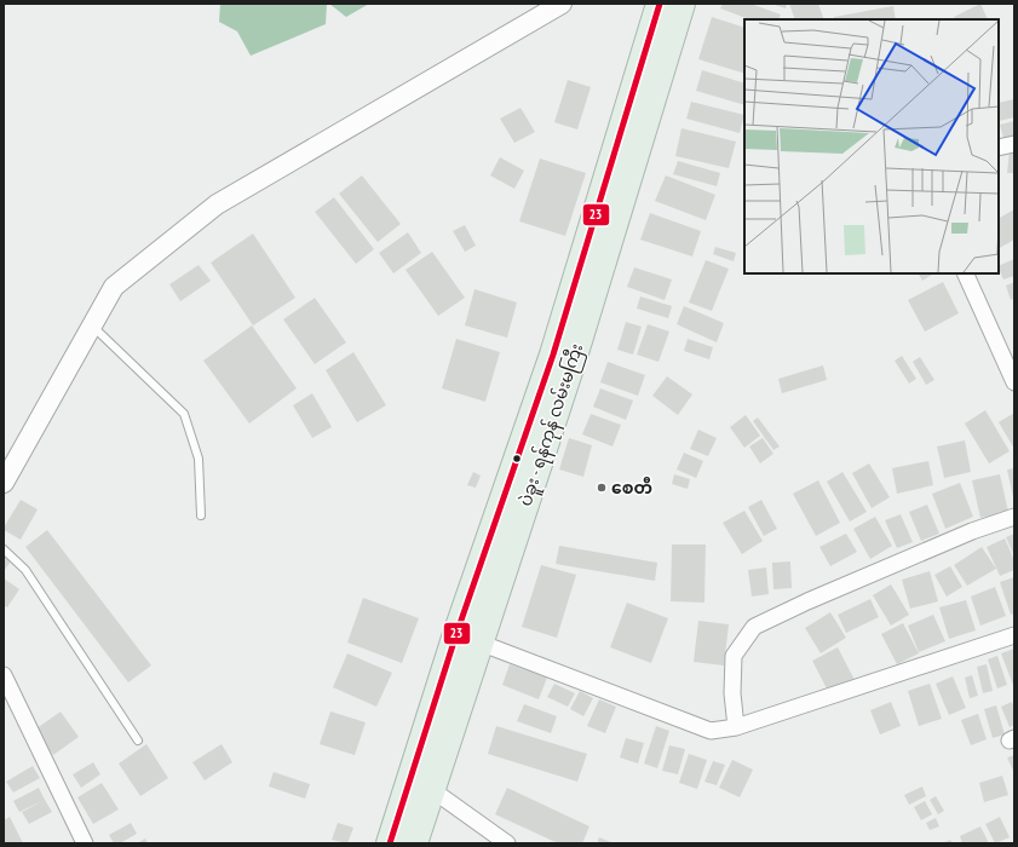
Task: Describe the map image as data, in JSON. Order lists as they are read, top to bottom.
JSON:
{
  "streets": {
    "highway": ["ပဲခူး - ရန်ကုန် လမ်းမကြီး"]
  },
  "places": ["စေတီ"],
  "lines": ["transit line 23"]
}
